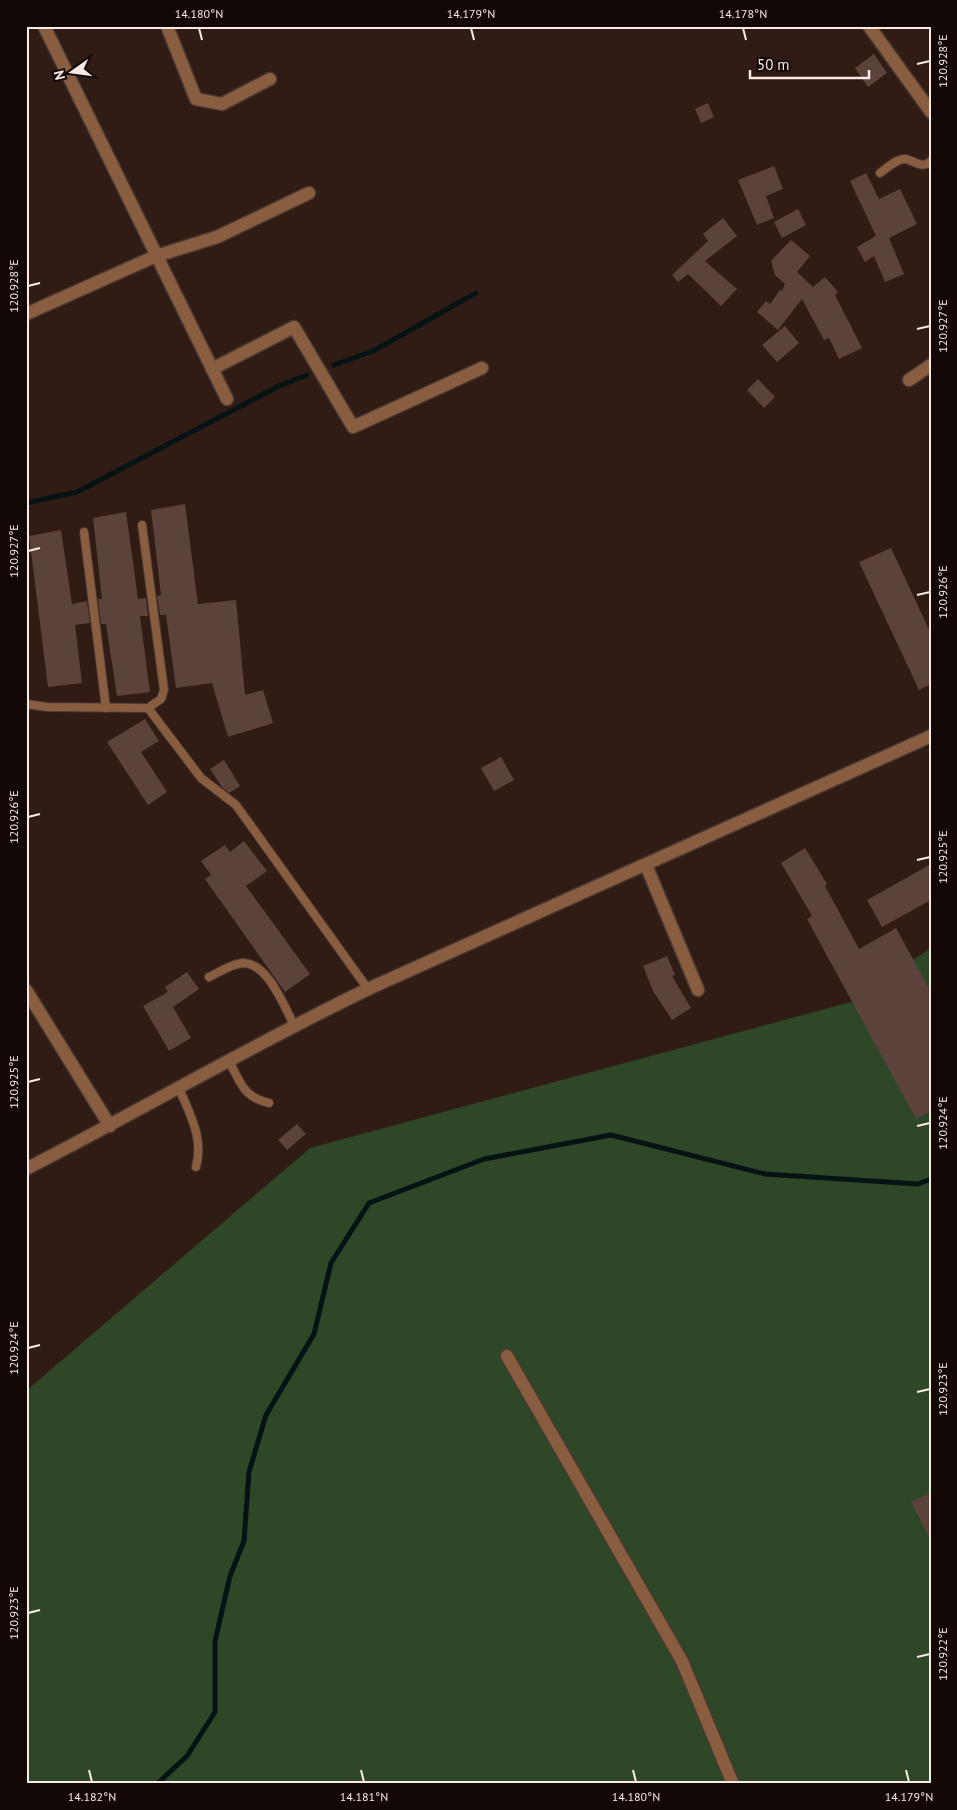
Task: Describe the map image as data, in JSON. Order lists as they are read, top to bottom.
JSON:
{
  "scale_bar": "50 m",
  "north": "left",
  "coordinates": [
    "14.180°N",
    "14.179°N",
    "14.178°N",
    "120.928°E",
    "120.927°E",
    "120.926°E",
    "120.925°E",
    "120.924°E",
    "120.923°E",
    "120.922°E",
    "14.182°N",
    "14.181°N"
  ]
}
